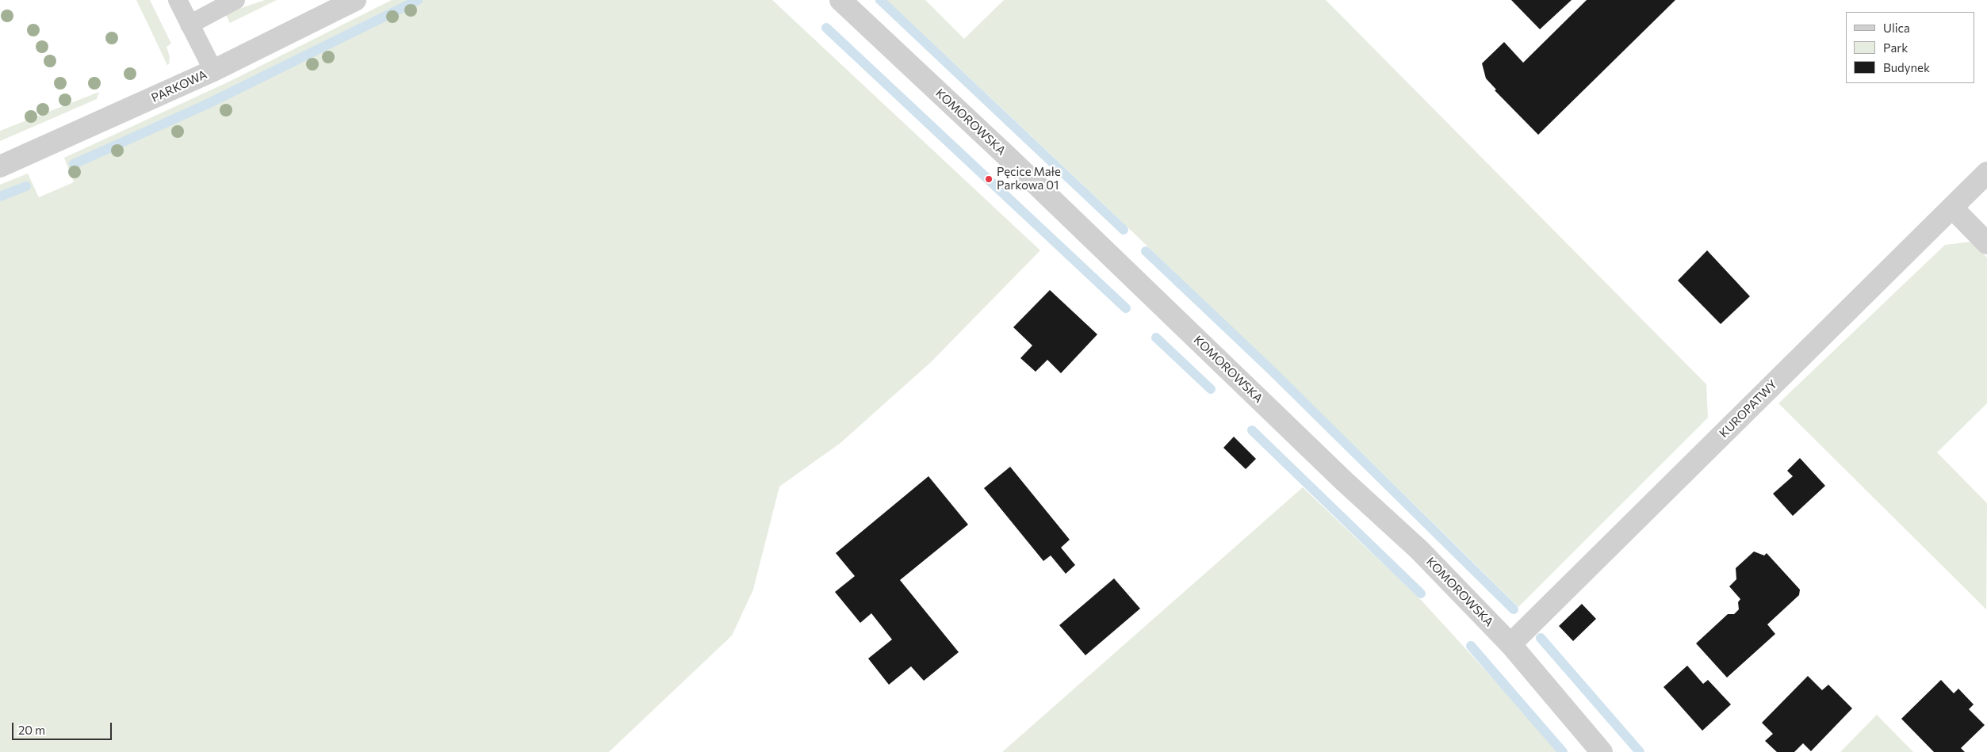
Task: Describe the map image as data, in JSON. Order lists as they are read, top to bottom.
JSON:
{
  "streets": {
    "street": ["PARKOWA", "KOMOROWSKA", "KUROPATWY"]
  },
  "crossings": [
    ["KOMOROWSKA", "KUROPATWY"]
  ],
  "places": ["Pęcice Małe Parkowa 01"],
  "legend": ["Ulica", "Park", "Budynek"],
  "scale_bar": "20 m"
}
